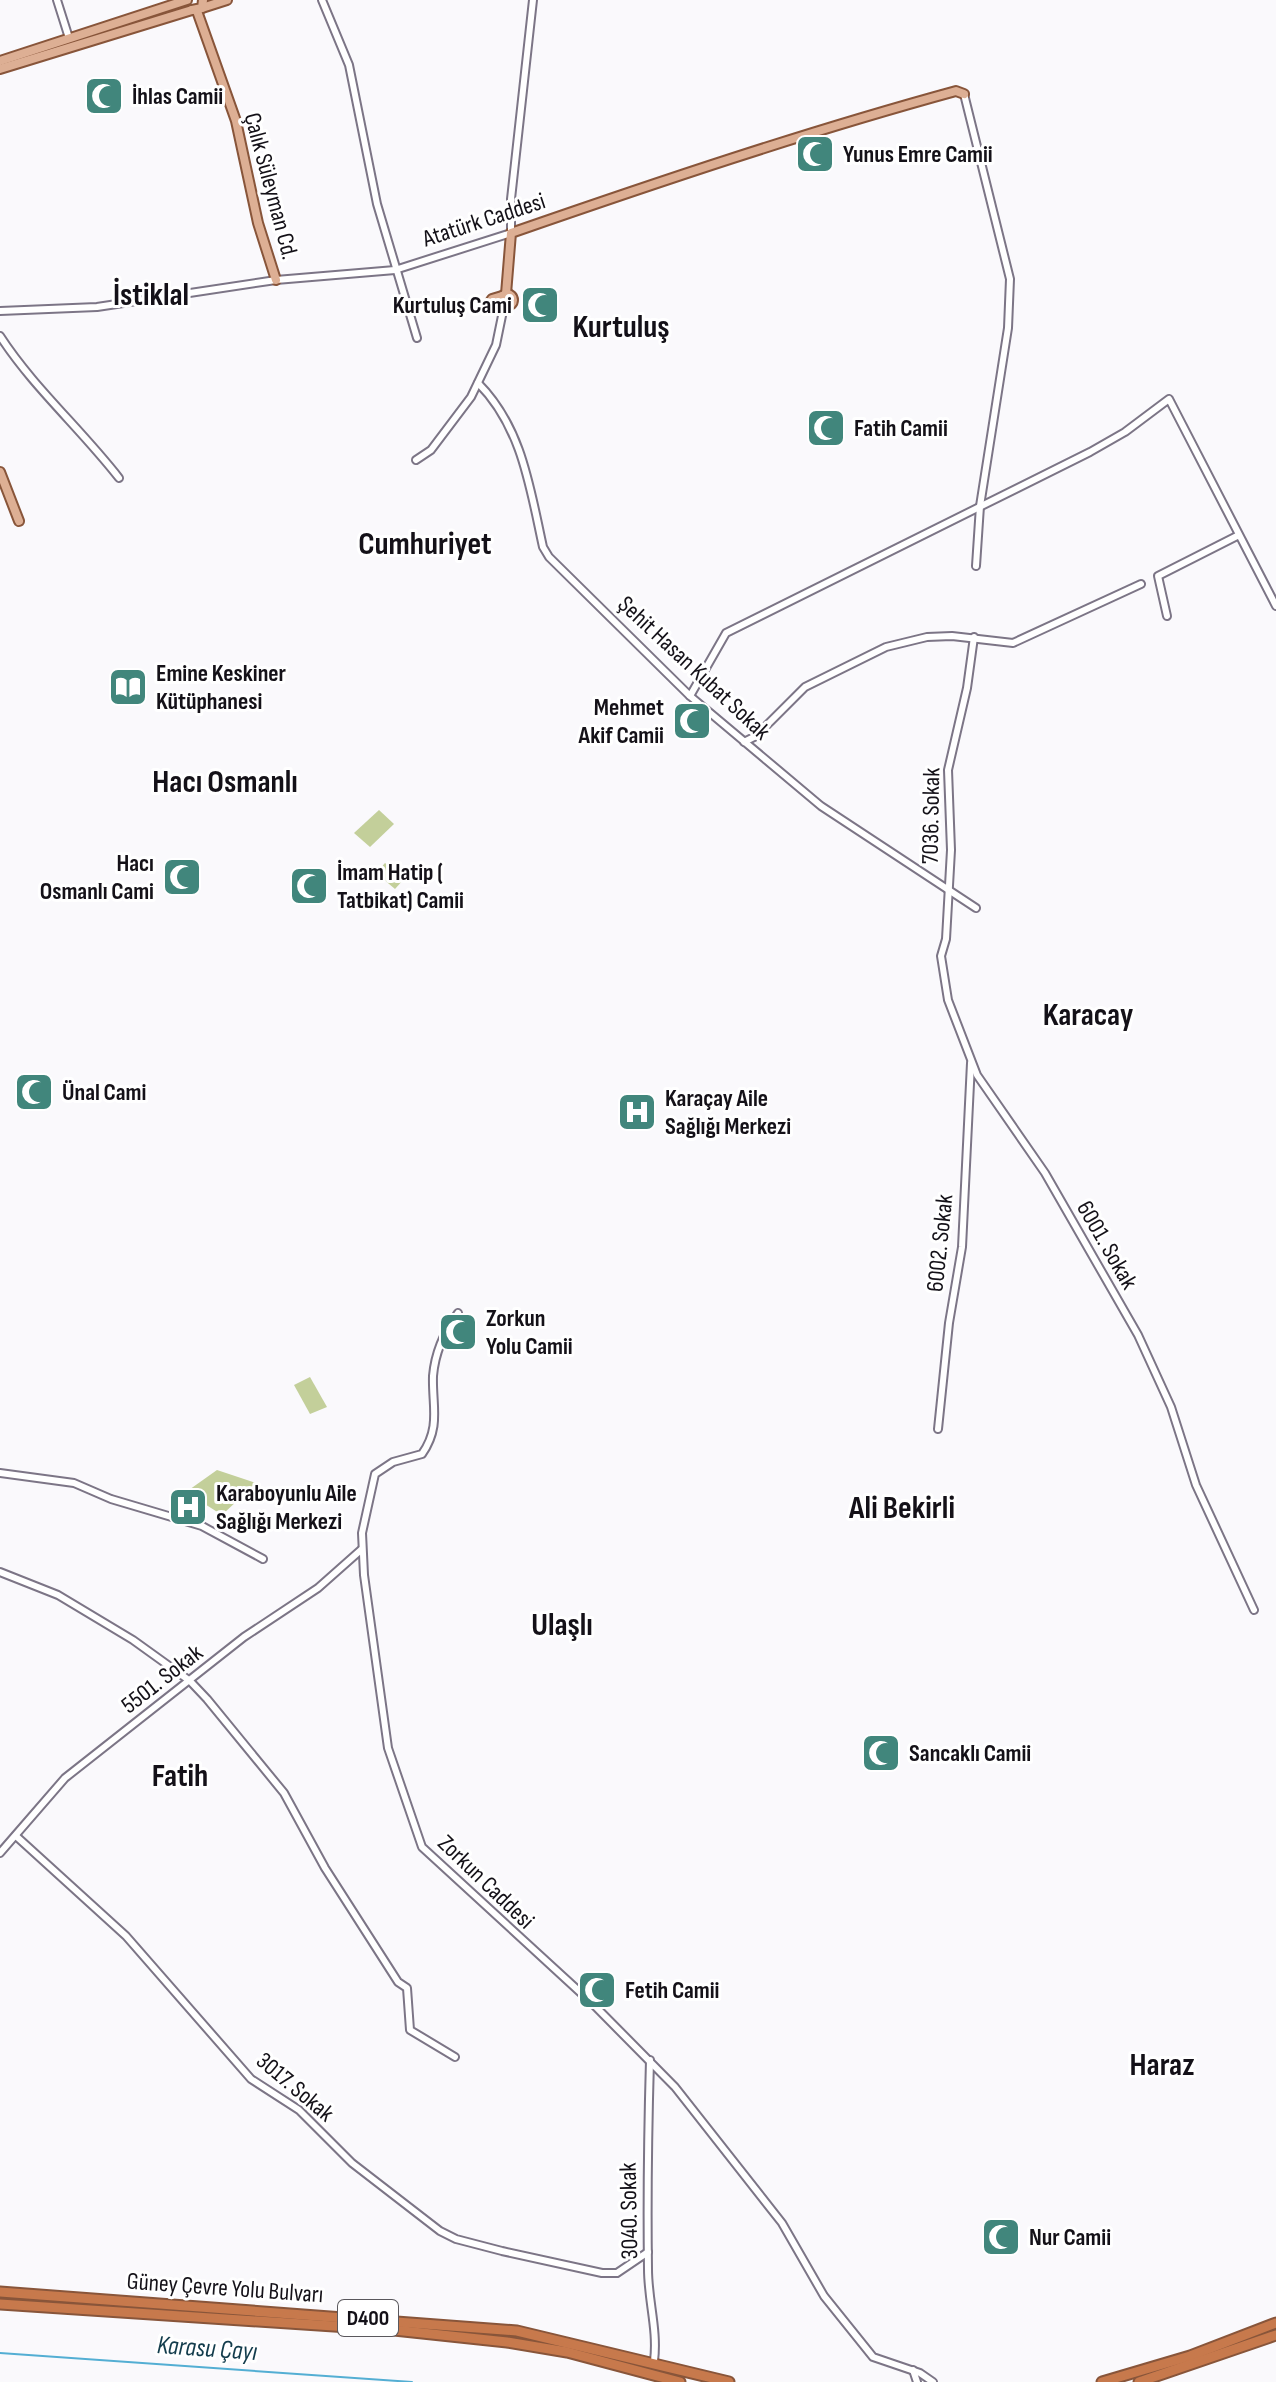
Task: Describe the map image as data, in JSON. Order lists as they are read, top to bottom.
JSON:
{
  "streets": {
    "highway": ["Güney Çevre Yolu Bulvarı", "D400"],
    "main road": ["Çalık Süleyman Cd.", "Atatürk Caddesi"],
    "street": [
      "Şehit Hasan Kubat Sokak",
      "7036. Sokak",
      "6002. Sokak",
      "6001. Sokak",
      "5501. Sokak",
      "Zorkun Caddesi",
      "3017. Sokak",
      "3040. Sokak"
    ]
  },
  "crossings": [
    ["Çalık Süleyman Cd.", "Atatürk Caddesi"],
    ["Şehit Hasan Kubat Sokak", "7036. Sokak"],
    ["7036. Sokak", "6001. Sokak"],
    ["6002. Sokak", "6001. Sokak"],
    ["5501. Sokak", "Zorkun Caddesi"],
    ["5501. Sokak", "3017. Sokak"],
    ["Zorkun Caddesi", "3040. Sokak"],
    ["3017. Sokak", "3040. Sokak"],
    ["3040. Sokak", "Güney Çevre Yolu Bulvarı"]
  ],
  "districts": [
    "İstiklal",
    "Kurtuluş",
    "Cumhuriyet",
    "Hacı Osmanlı",
    "Karacay",
    "Ali Bekirli",
    "Ulaşlı",
    "Fatih",
    "Haraz"
  ],
  "water": ["Karasu Çayı"],
  "places": {
    "mosque": [
      "İhlas Camii",
      "Yunus Emre Camii",
      "Kurtuluş Cami",
      "Fatih Camii",
      "Mehmet Akif Camii",
      "Hacı Osmanlı Cami",
      "İmam Hatip ( Tatbikat) Camii",
      "Ünal Cami",
      "Zorkun Yolu Camii",
      "Sancaklı Camii",
      "Fetih Camii",
      "Nur Camii"
    ],
    "library": ["Emine Keskiner Kütüphanesi"],
    "hospital": ["Karaçay Aile Sağlığı Merkezi", "Karaboyunlu Aile Sağlığı Merkezi"]
  }
}
